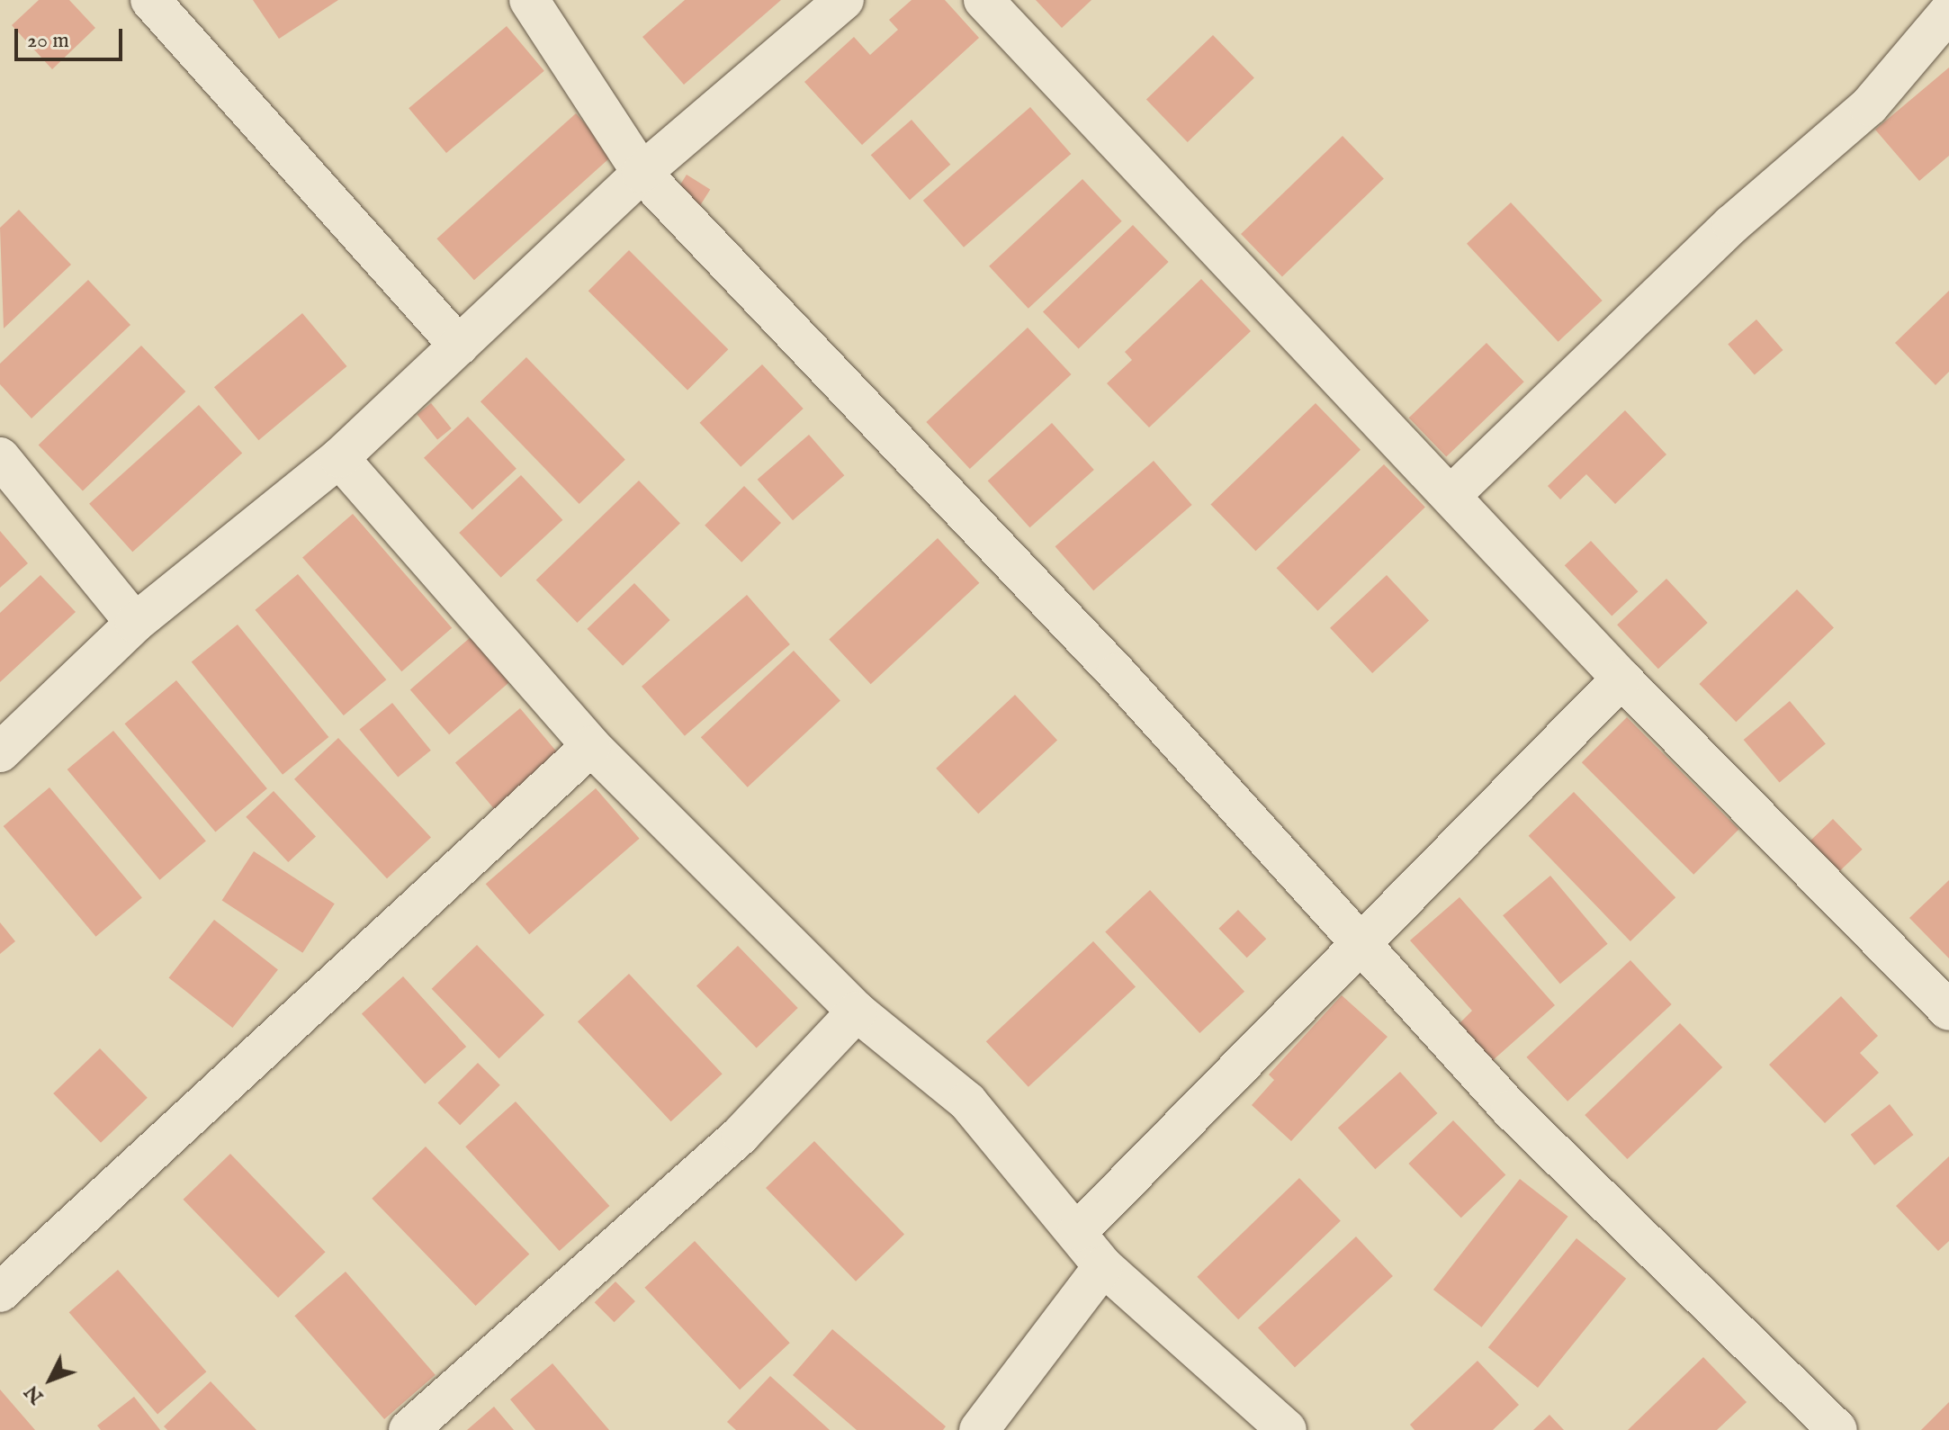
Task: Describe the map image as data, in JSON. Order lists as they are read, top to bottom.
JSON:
{
  "scale_bar": "20 m",
  "north": "bottom left"
}
